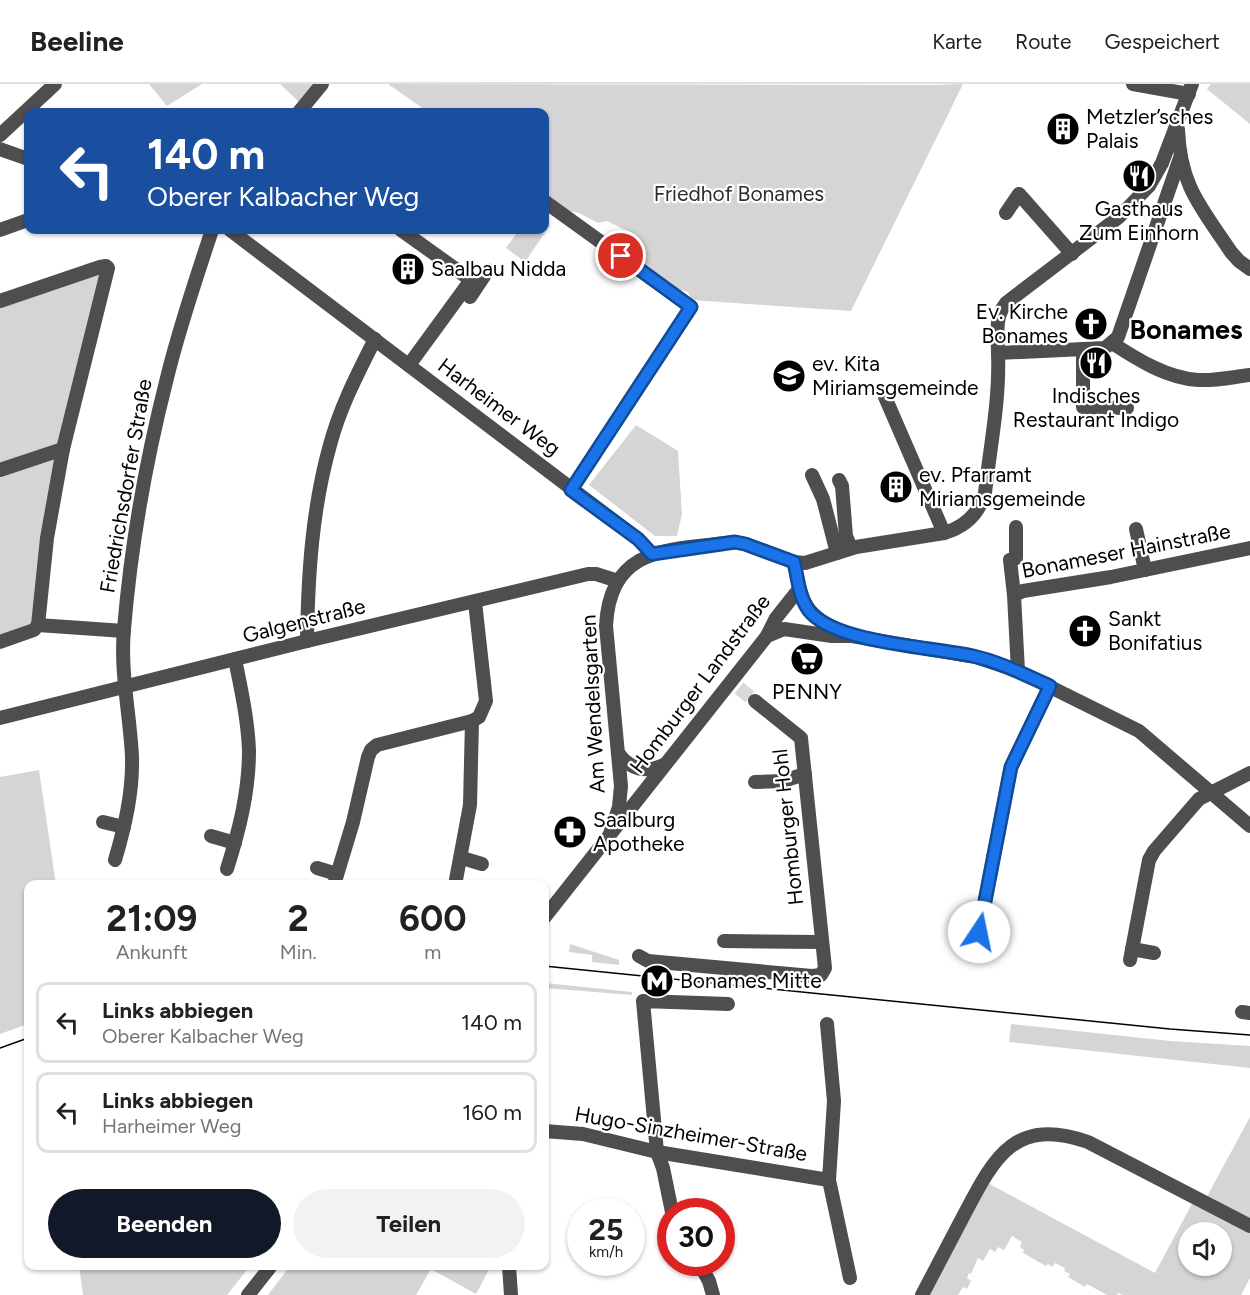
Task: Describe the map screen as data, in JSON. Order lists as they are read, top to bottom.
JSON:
{
  "streets": {
    "street": [
      "Harheimer Weg",
      "Friedrichsdorfer Straße",
      "Bonameser Hainstraße",
      "Galgenstraße",
      "Homburger Landstraße",
      "Am Wendelsgarten",
      "Homburger Hohl",
      "Hugo-Sinzheimer-Straße"
    ]
  },
  "crossings": [
    ["Harheimer Weg", "Am Wendelsgarten"],
    ["Friedrichsdorfer Straße", "Galgenstraße"],
    ["Galgenstraße", "Am Wendelsgarten"],
    ["Homburger Landstraße", "Am Wendelsgarten"]
  ],
  "districts": ["Bonames"],
  "parks": ["Friedhof Bonames"],
  "places": {
    "building": ["Metzler’sches Palais", "Saalbau Nidda", "ev. Pfarramt Miriamsgemeinde"],
    "restaurant": ["Gasthaus Zum Einhorn", "Indisches Restaurant Indigo"],
    "church": ["Ev. Kirche Bonames", "Sankt Bonifatius"],
    "school or university": ["ev. Kita Miriamsgemeinde"],
    "supermarket": ["PENNY"],
    "pharmacy": ["Saalburg Apotheke"],
    "metro station": ["Bonames Mitte"]
  },
  "page": {
    "header": "Beeline",
    "nav": ["Karte", "Route", "Gespeichert"],
    "turn": ["140 m", "Oberer Kalbacher Weg"],
    "eta": [
      "21:09",
      "Ankunft",
      "2",
      "Min.",
      "600",
      "m"
    ],
    "list": [
      {
        "name": "Links abbiegen",
        "note": "Oberer Kalbacher Weg",
        "value": "140 m"
      },
      {
        "name": "Links abbiegen",
        "note": "Harheimer Weg",
        "value": "160 m"
      }
    ],
    "buttons": ["Beenden", "Teilen"],
    "speed": "25 km/h",
    "limit": "30"
  }
}
